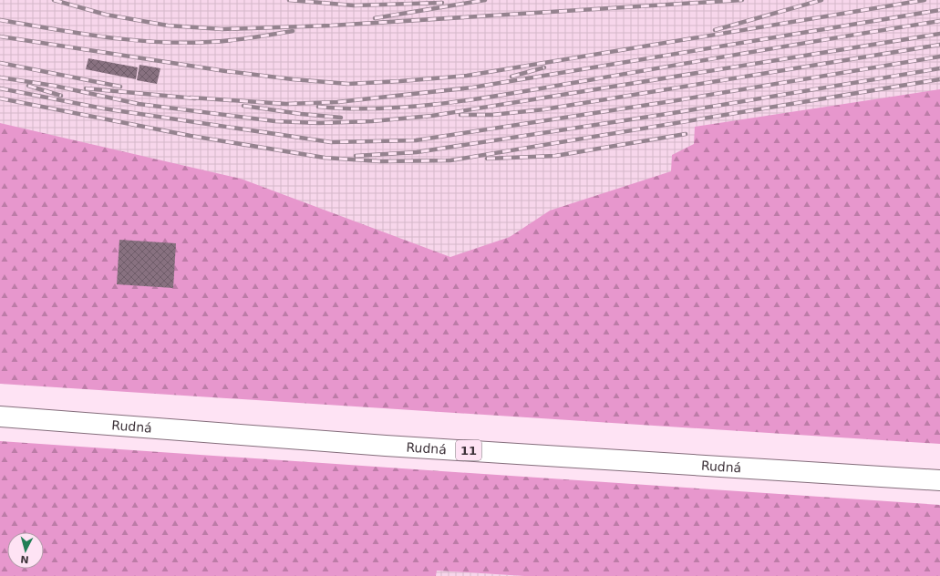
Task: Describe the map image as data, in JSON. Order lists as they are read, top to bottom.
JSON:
{
  "streets": {
    "main road": ["Rudná", "11"]
  },
  "north": "bottom"
}
